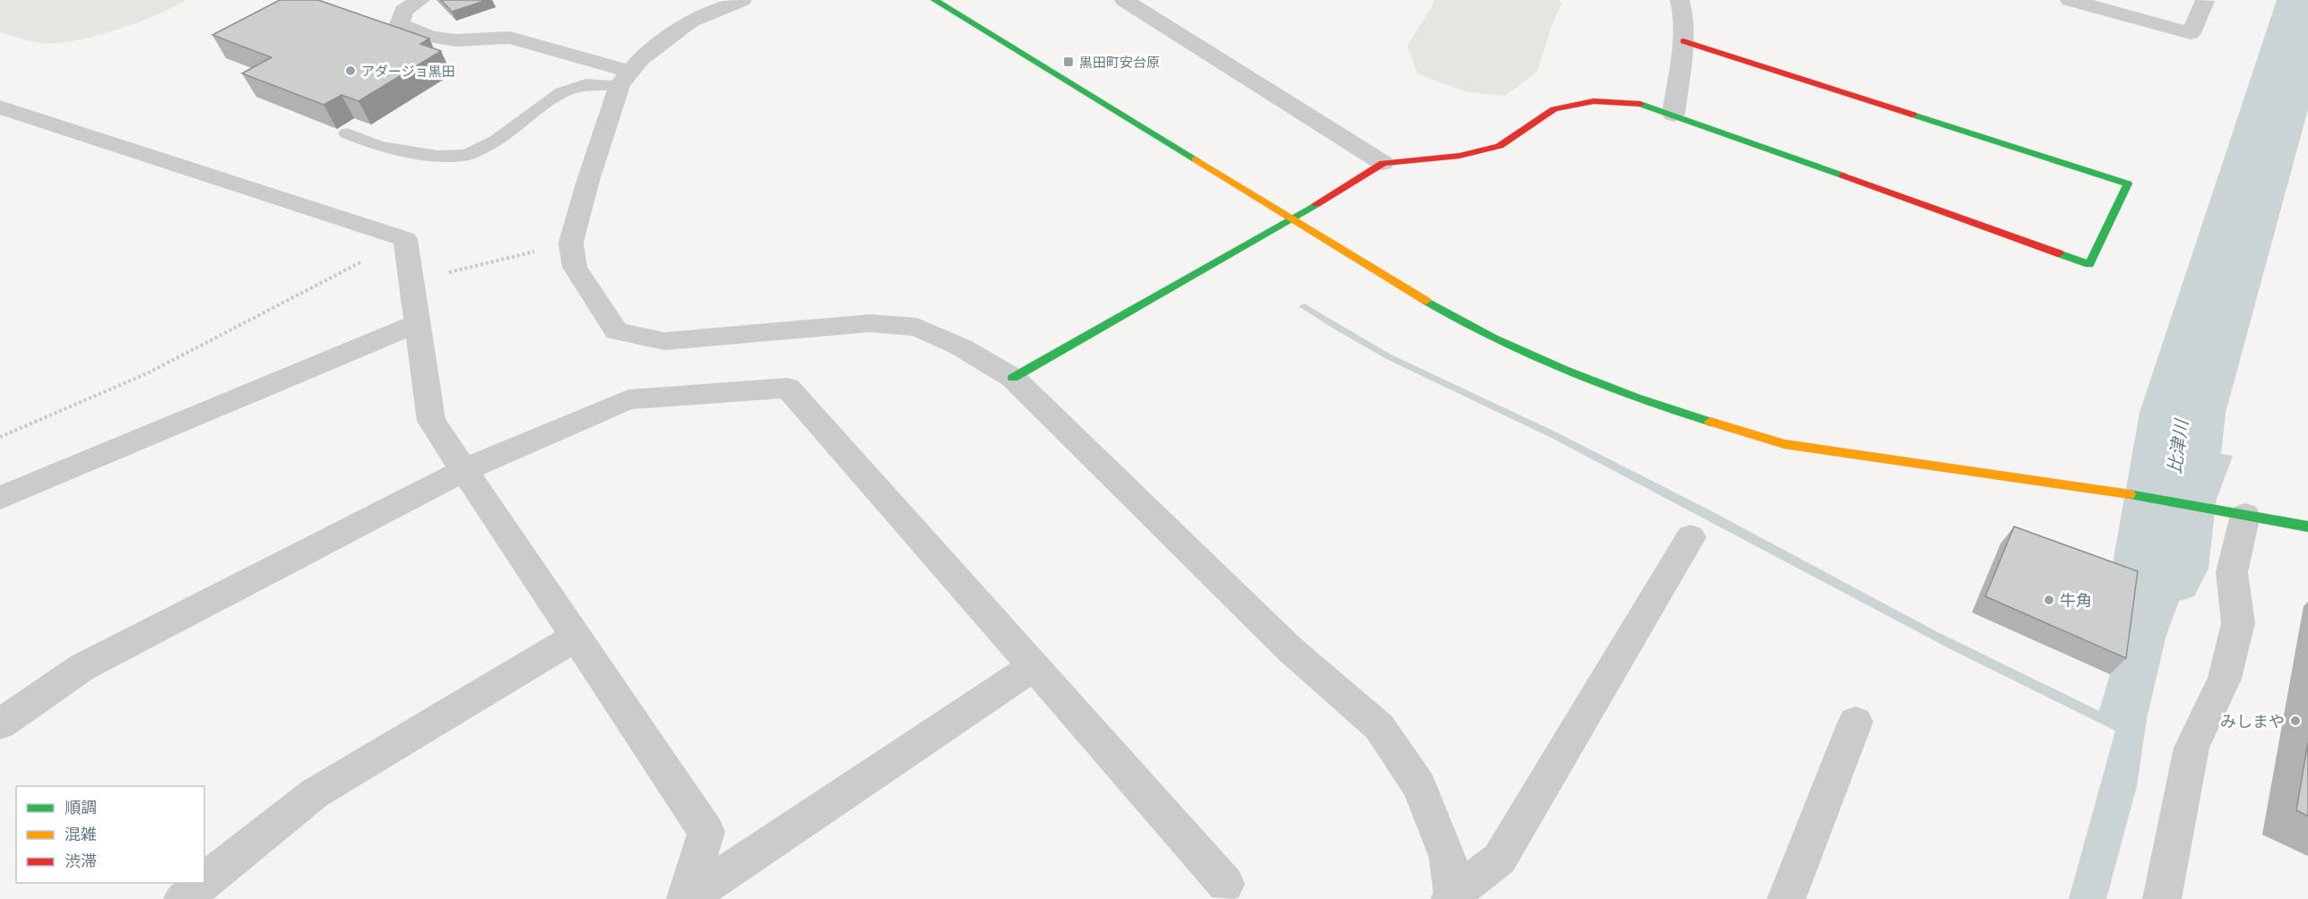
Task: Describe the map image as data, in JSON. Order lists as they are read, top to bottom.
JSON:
{
  "water": ["比津川"],
  "places": {
    "transit": ["黒田町安台原"],
    "other": ["アダージョ黒田", "牛角", "みしまや"]
  },
  "legend": ["順調", "混雑", "渋滞"]
}
